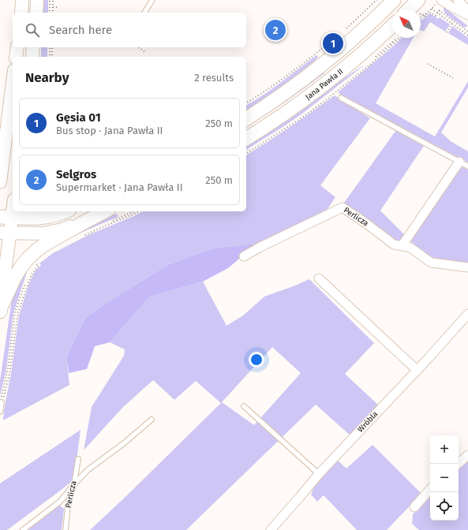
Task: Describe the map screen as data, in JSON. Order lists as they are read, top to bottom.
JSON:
{
  "streets": {
    "main road": ["Jana Pawła II"],
    "street": ["Perlicza", "Wróbla"]
  },
  "north": "top left",
  "page": {
    "search": "Search here",
    "pins": ["2", "1"],
    "heading": ["Nearby", "2 results"],
    "list": [
      {
        "mark": "1",
        "name": "Gęsia 01",
        "note": "Bus stop · Jana Pawła II",
        "value": "250 m"
      },
      {
        "mark": "2",
        "name": "Selgros",
        "note": "Supermarket · Jana Pawła II",
        "value": "250 m"
      }
    ],
    "map_buttons": ["+", "−"]
  }
}
